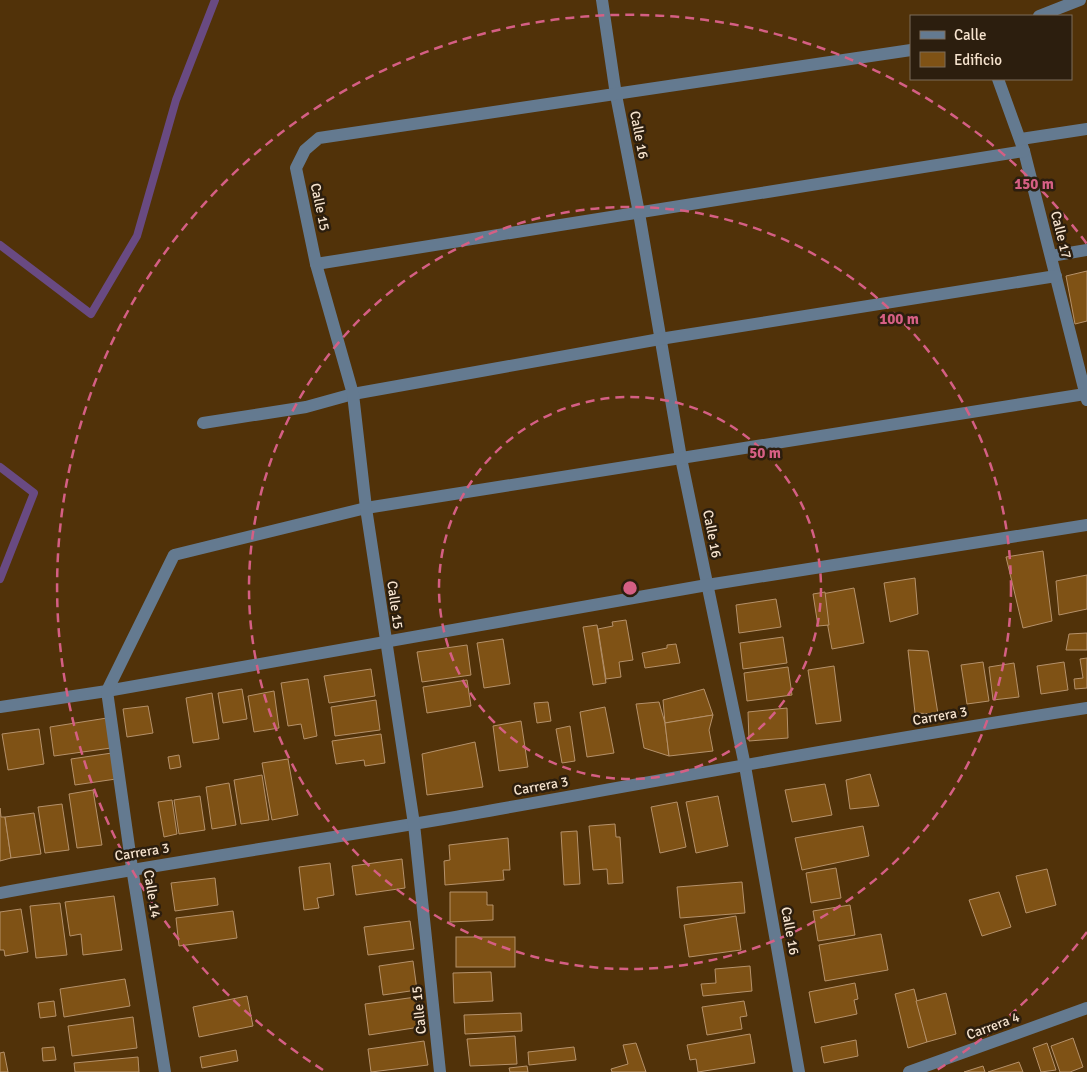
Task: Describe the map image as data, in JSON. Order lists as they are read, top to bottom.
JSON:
{
  "streets": {
    "street": [
      "Calle 16",
      "Calle 15",
      "Calle 17",
      "Carrera 3",
      "Calle 14",
      "Carrera 4"
    ]
  },
  "crossings": [
    ["Calle 16", "Calle 15"],
    ["Calle 16", "Carrera 3"],
    ["Calle 15", "Carrera 3"],
    ["Carrera 3", "Calle 14"]
  ],
  "legend": ["Calle", "Edificio"],
  "rings": ["150 m", "100 m", "50 m"]
}
